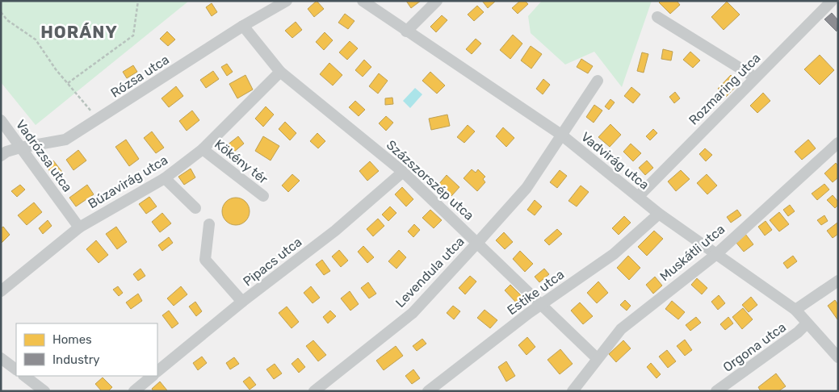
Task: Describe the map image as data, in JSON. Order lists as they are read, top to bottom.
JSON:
{
  "streets": {
    "street": [
      "Rózsa utca",
      "Rozmaring utca",
      "Vadrózsa utca",
      "Vadvirág utca",
      "Kökény tér",
      "Százszorszép utca",
      "Búzavirág utca",
      "Muskátli utca",
      "Pipacs utca",
      "Levendula utca",
      "Estike utca",
      "Orgona utca"
    ]
  },
  "crossings": [
    ["Rózsa utca", "Vadrózsa utca"],
    ["Rózsa utca", "Százszorszép utca"],
    ["Rozmaring utca", "Vadvirág utca"],
    ["Vadrózsa utca", "Búzavirág utca"],
    ["Vadvirág utca", "Muskátli utca"],
    ["Vadvirág utca", "Levendula utca"],
    ["Vadvirág utca", "Estike utca"],
    ["Vadvirág utca", "Orgona utca"],
    ["Kökény tér", "Búzavirág utca"],
    ["Százszorszép utca", "Búzavirág utca"],
    ["Százszorszép utca", "Muskátli utca"],
    ["Százszorszép utca", "Pipacs utca"],
    ["Százszorszép utca", "Levendula utca"],
    ["Százszorszép utca", "Estike utca"]
  ],
  "districts": ["HORÁNY"],
  "legend": ["Homes", "Industry"]
}
